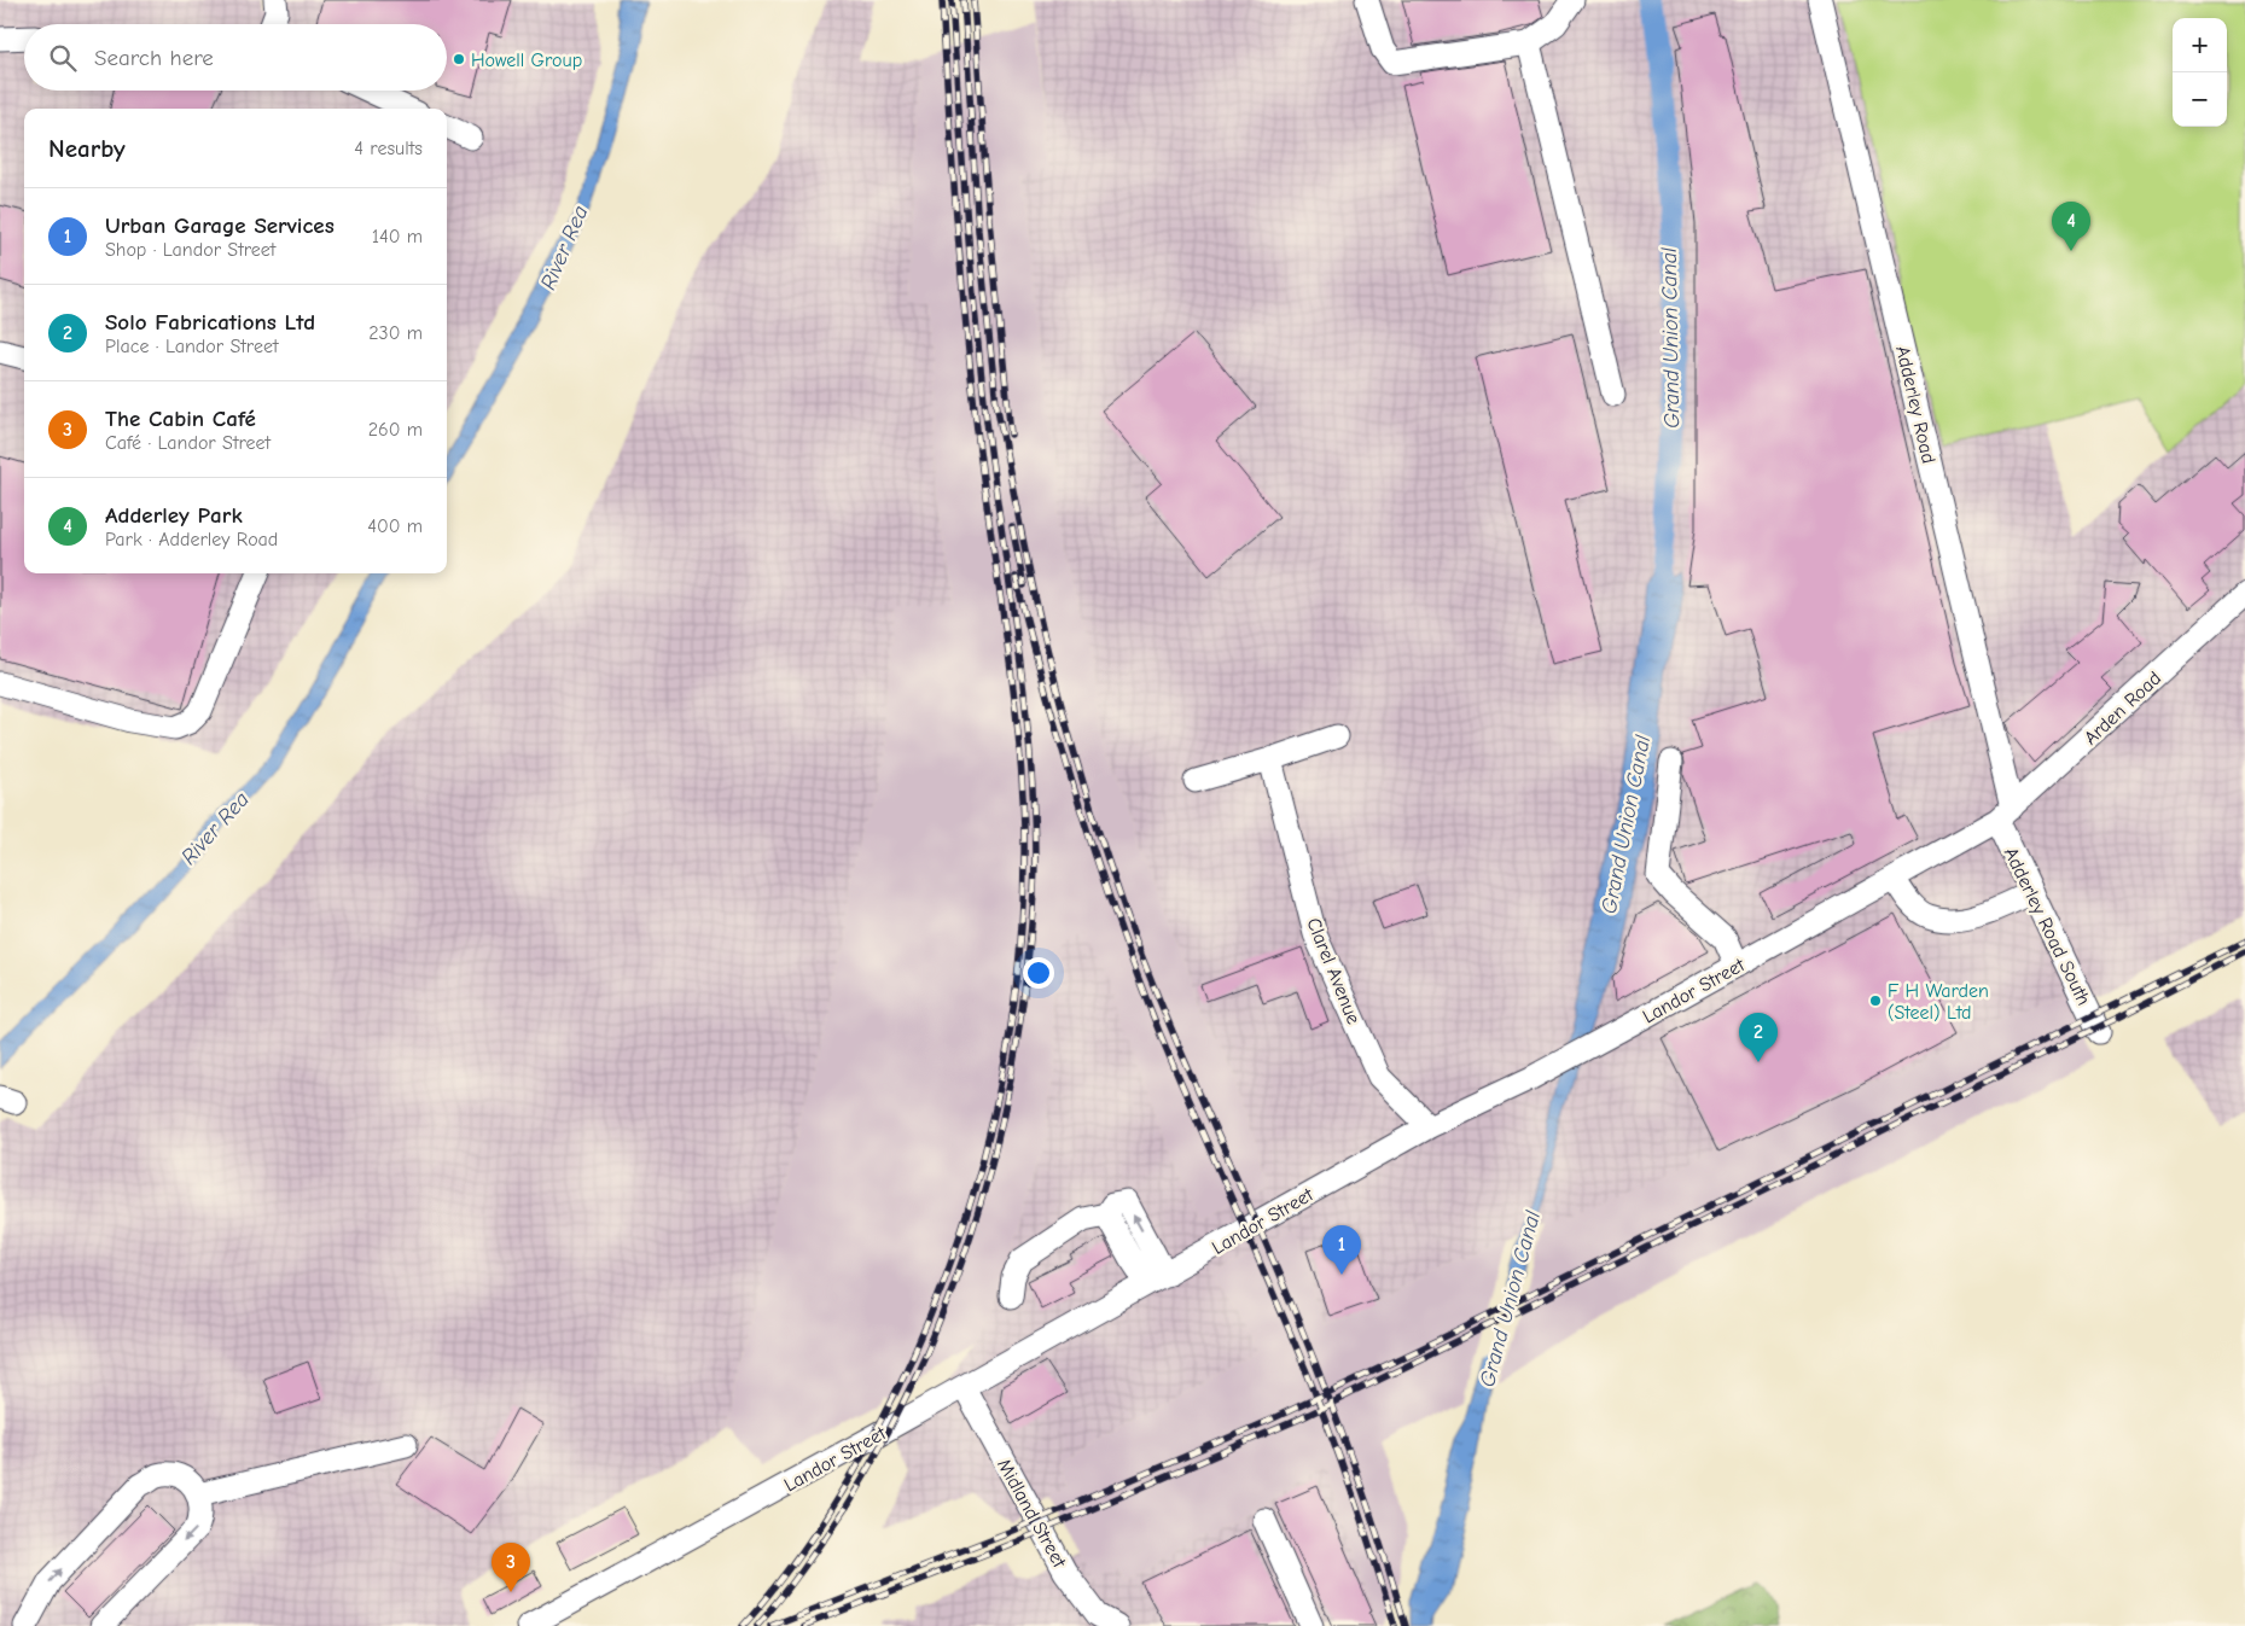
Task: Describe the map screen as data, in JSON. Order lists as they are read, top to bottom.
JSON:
{
  "streets": {
    "street": [
      "Adderley Road",
      "Arden Road",
      "Adderley Road South",
      "Clarel Avenue",
      "Landor Street",
      "Midland Street"
    ]
  },
  "crossings": [
    ["Adderley Road", "Arden Road"],
    ["Adderley Road", "Adderley Road South"],
    ["Adderley Road", "Landor Street"],
    ["Arden Road", "Adderley Road South"],
    ["Arden Road", "Landor Street"],
    ["Adderley Road South", "Landor Street"],
    ["Clarel Avenue", "Landor Street"],
    ["Landor Street", "Midland Street"]
  ],
  "water": ["River Rea", "Grand Union Canal"],
  "places": ["Howell Group", "F H Warden (Steel) Ltd"],
  "page": {
    "map_buttons": ["+", "−"],
    "search": "Search here",
    "heading": ["Nearby", "4 results"],
    "list": [
      {
        "mark": "1",
        "name": "Urban Garage Services",
        "note": "Shop · Landor Street",
        "value": "140 m"
      },
      {
        "mark": "2",
        "name": "Solo Fabrications Ltd",
        "note": "Place · Landor Street",
        "value": "230 m"
      },
      {
        "mark": "3",
        "name": "The Cabin Café",
        "note": "Café · Landor Street",
        "value": "260 m"
      },
      {
        "mark": "4",
        "name": "Adderley Park",
        "note": "Park · Adderley Road",
        "value": "400 m"
      }
    ],
    "pins": [
      "4",
      "2",
      "1",
      "3"
    ]
  }
}
